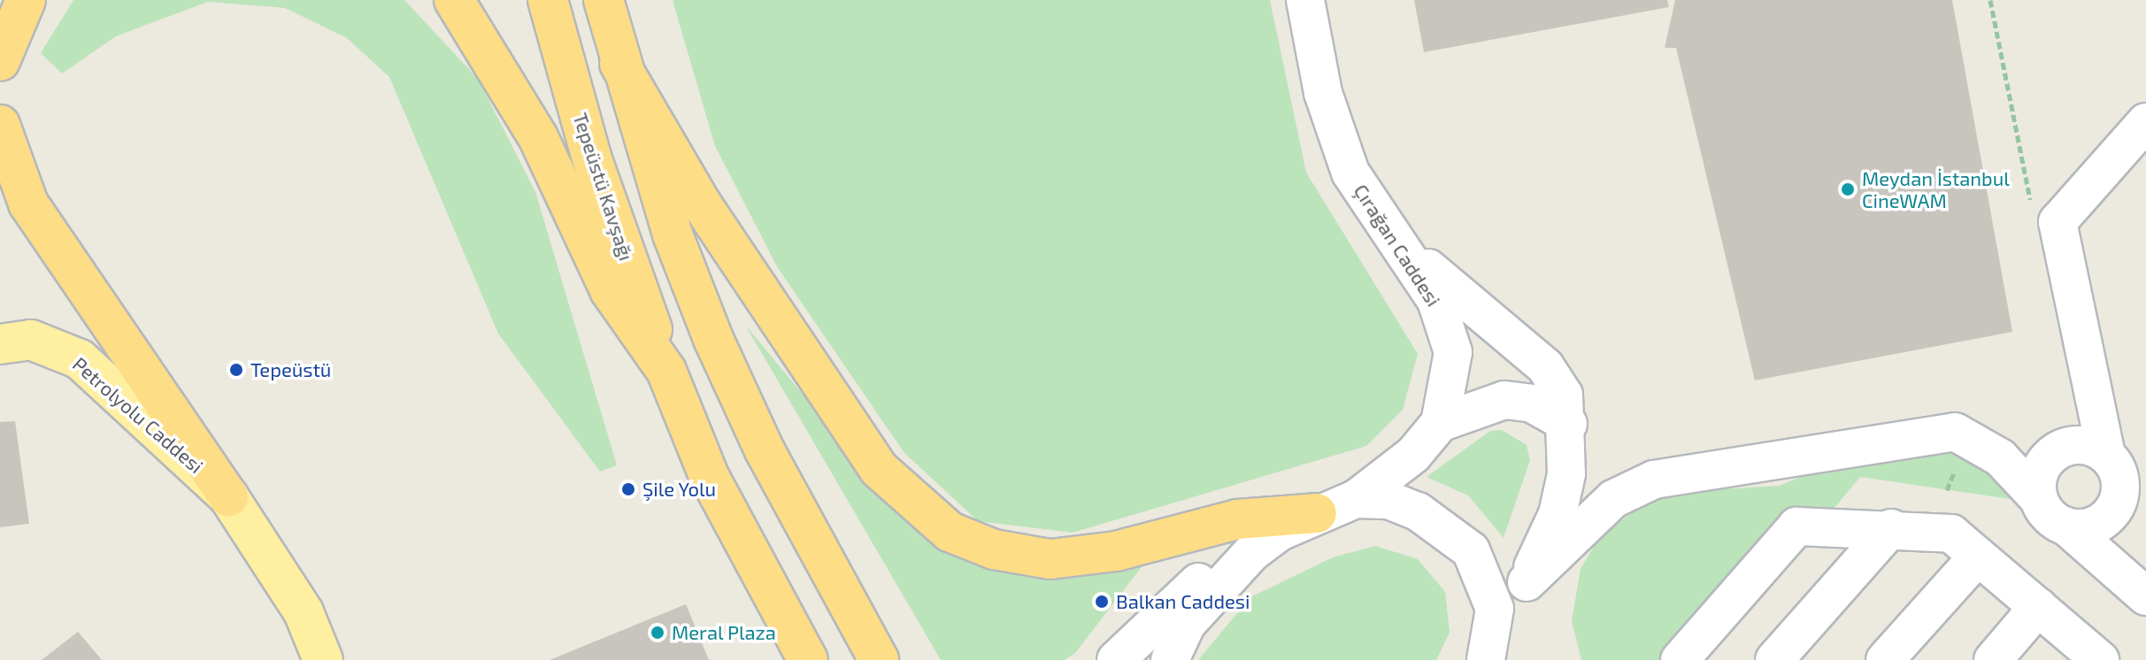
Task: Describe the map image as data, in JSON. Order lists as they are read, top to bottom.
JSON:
{
  "streets": {
    "highway": ["Tepeüstü Kavşağı"],
    "main road": ["Petrolyolu Caddesi"],
    "street": ["Çırağan Caddesi"]
  },
  "places": [
    "Meydan İstanbul CineWAM",
    "Tepeüstü",
    "Şile Yolu",
    "Balkan Caddesi",
    "Meral Plaza"
  ]
}
